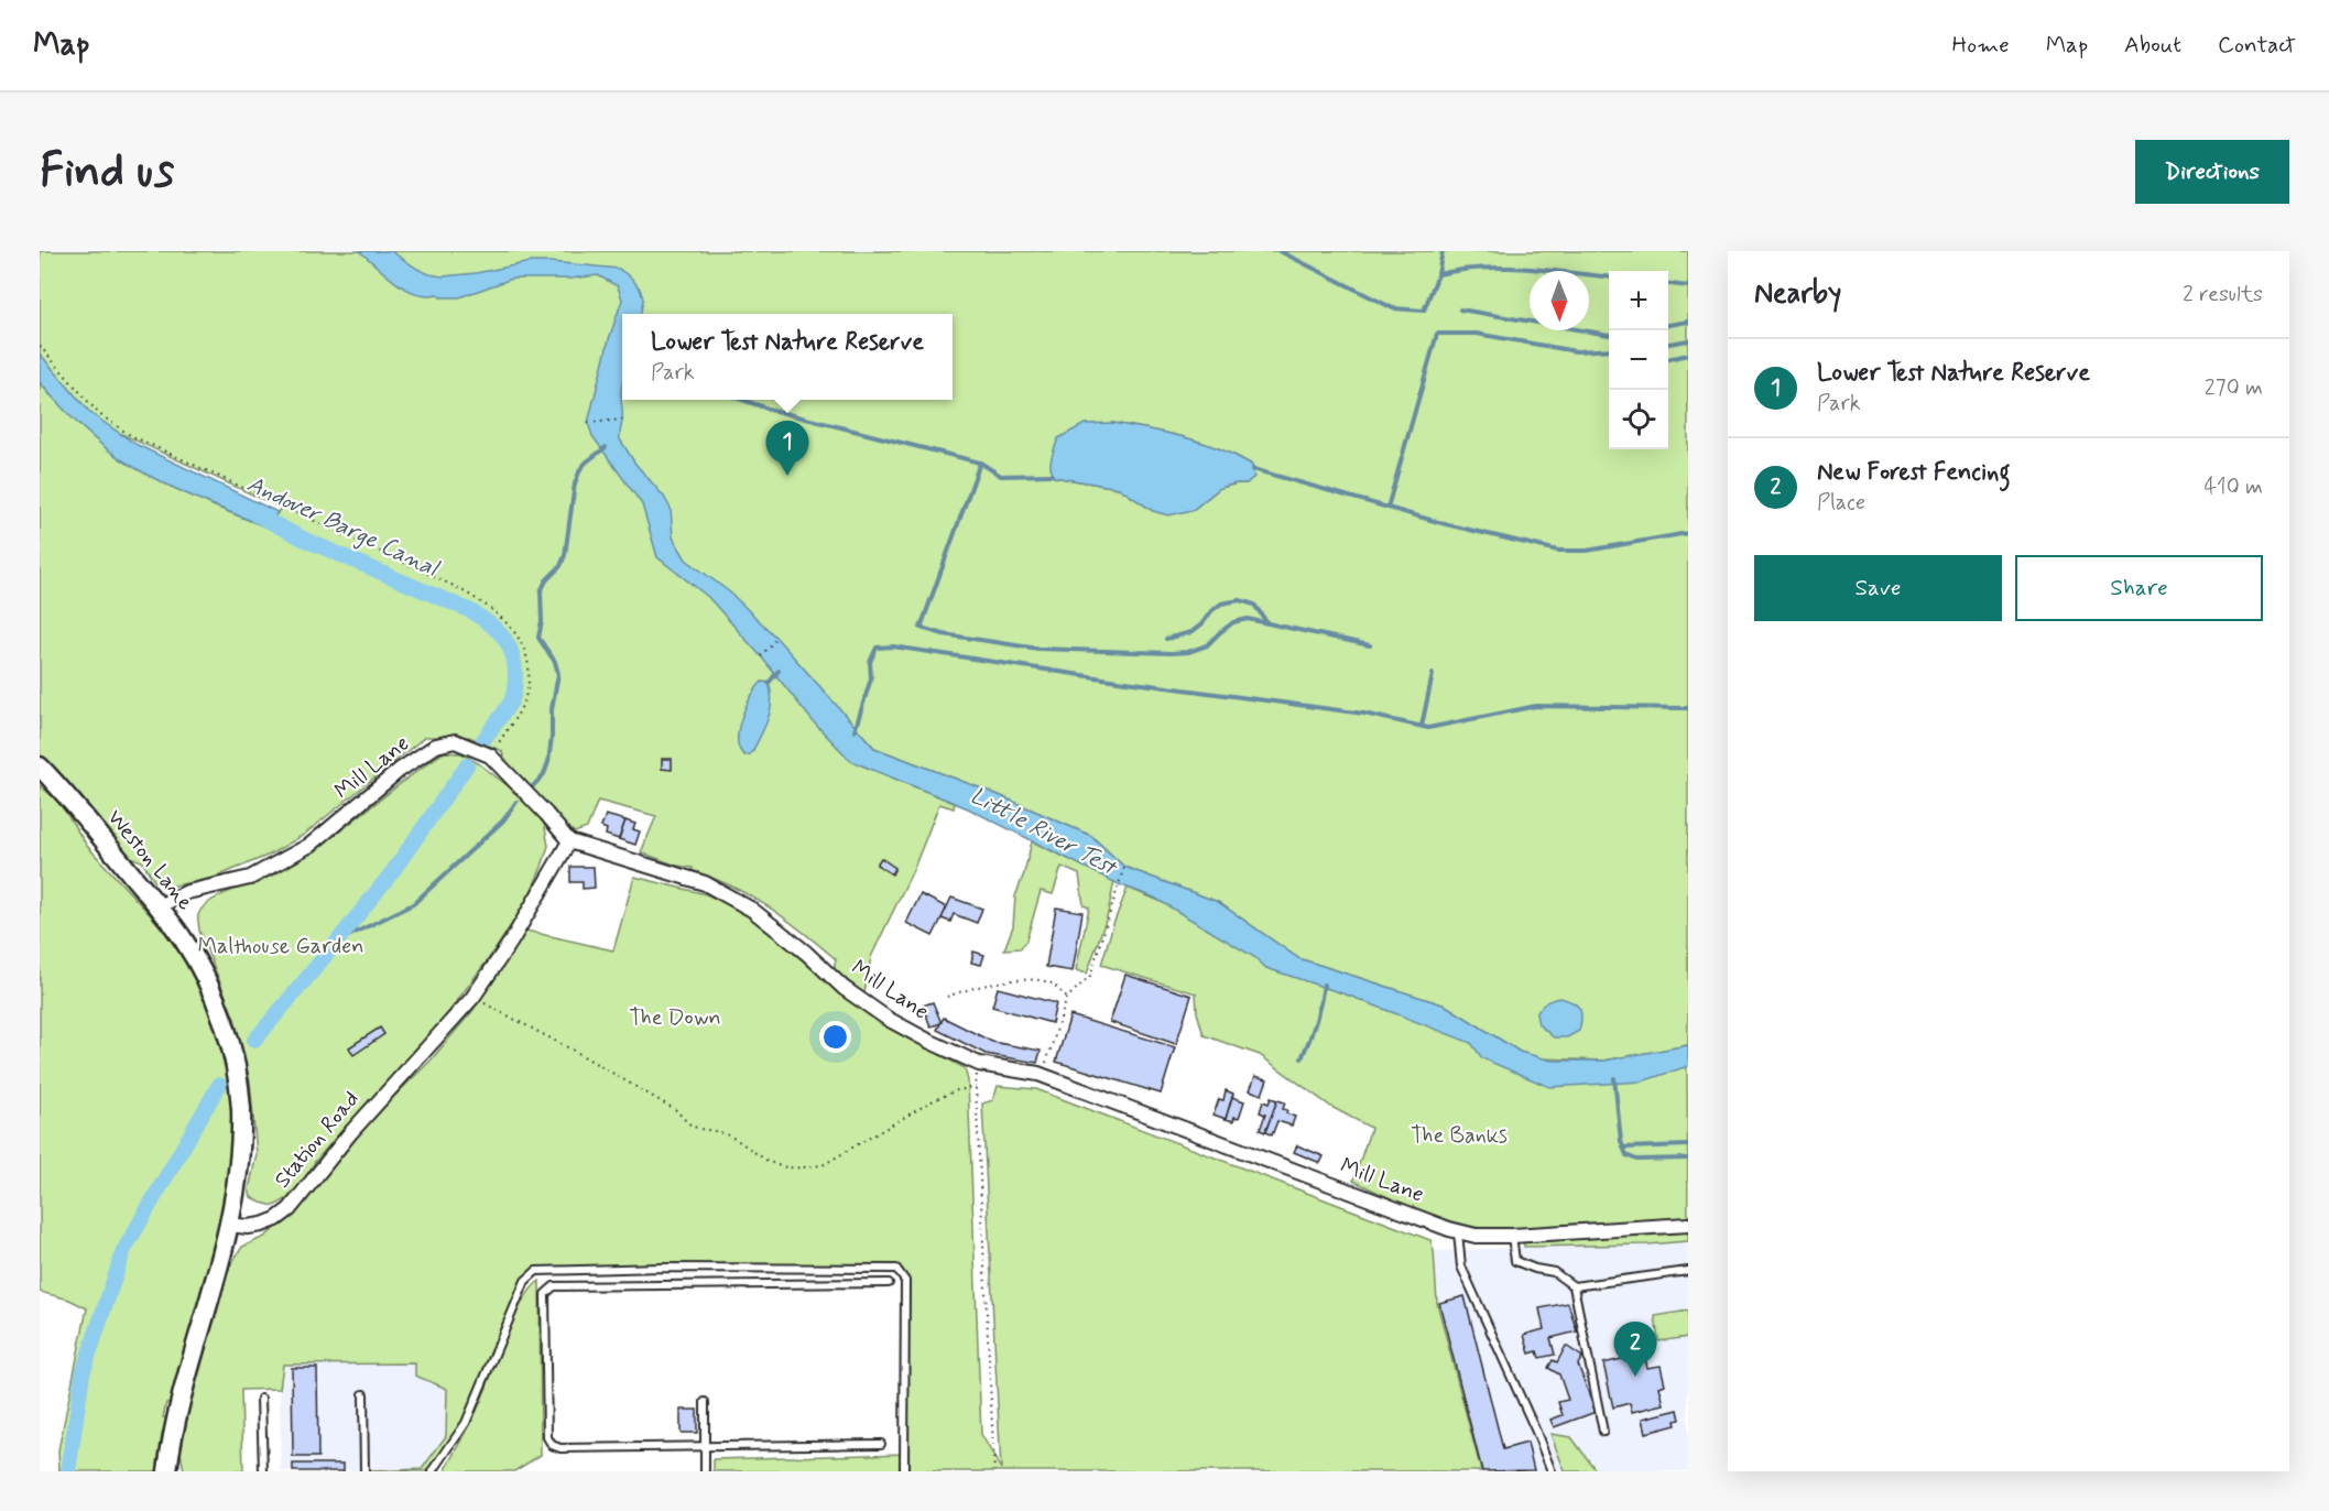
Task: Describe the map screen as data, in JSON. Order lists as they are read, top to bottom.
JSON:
{
  "streets": {
    "street": ["Mill Lane", "Weston Lane", "Station Road"]
  },
  "crossings": [
    ["Mill Lane", "Weston Lane"],
    ["Mill Lane", "Station Road"],
    ["Weston Lane", "Station Road"]
  ],
  "water": ["Andover Barge Canal", "Little River Test"],
  "parks": ["Malthouse Garden", "The Down", "The Banks"],
  "north": "bottom",
  "page": {
    "header": "Map",
    "nav": [
      "Home",
      "Map",
      "About",
      "Contact"
    ],
    "buttons": [
      "Directions",
      ["Save", "Share"]
    ],
    "title": "Find us",
    "heading": ["Nearby", "2 results"],
    "map_buttons": ["+", "−"],
    "popup": ["Lower Test Nature Reserve", "Park"],
    "list": [
      {
        "mark": "1",
        "name": "Lower Test Nature Reserve",
        "note": "Park",
        "value": "270 m"
      },
      {
        "mark": "2",
        "name": "New Forest Fencing",
        "note": "Place",
        "value": "410 m"
      }
    ],
    "pins": ["1", "2"]
  }
}
